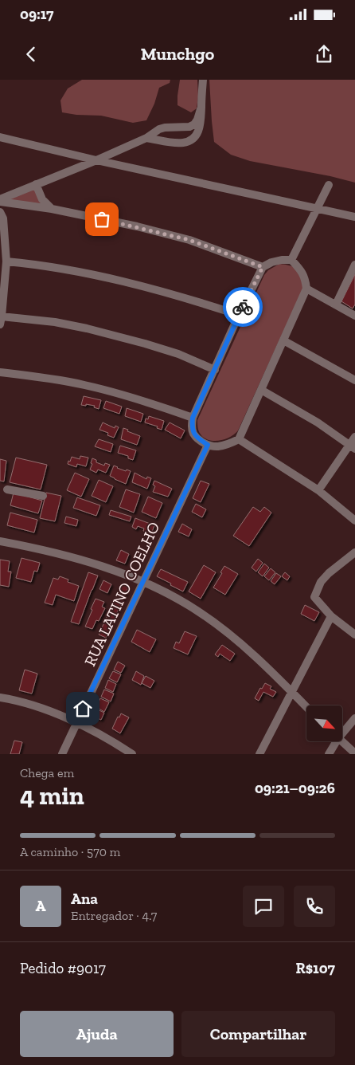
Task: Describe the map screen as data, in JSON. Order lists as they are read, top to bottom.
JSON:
{
  "streets": {
    "street": ["RUA LATINO COELHO"]
  },
  "north": "bottom right",
  "page": {
    "status": "09:17",
    "header": "Munchgo",
    "heading": ["4 min", "Chega em", "09:21–09:26"],
    "panel": [
      "Ana",
      "Entregador · 4.7",
      "Pedido #9017",
      "R$107"
    ],
    "bar": "A caminho · 570 m",
    "round": "A",
    "buttons": ["Ajuda", "Compartilhar"]
  }
}
